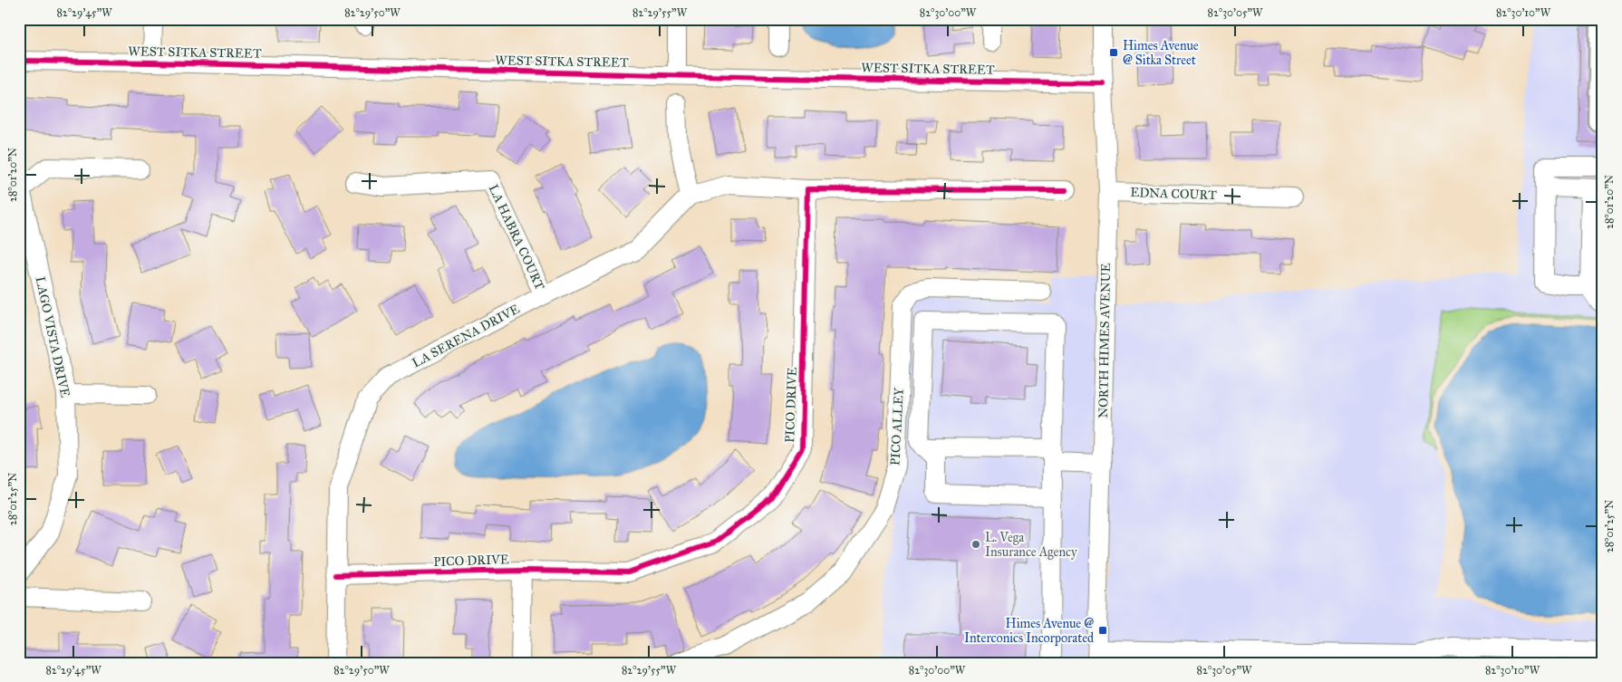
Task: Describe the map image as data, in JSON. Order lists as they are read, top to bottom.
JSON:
{
  "streets": {
    "street": [
      "WEST SITKA STREET",
      "EDNA COURT",
      "LA HABRA COURT",
      "LA SERENA DRIVE",
      "LAGO VISTA DRIVE",
      "NORTH HIMES AVENUE",
      "PICO DRIVE",
      "PICO ALLEY"
    ]
  },
  "crossings": [
    ["WEST SITKA STREET", "NORTH HIMES AVENUE"],
    ["EDNA COURT", "NORTH HIMES AVENUE"],
    ["LA HABRA COURT", "LA SERENA DRIVE"],
    ["LA SERENA DRIVE", "PICO DRIVE"]
  ],
  "places": {
    "transit": ["Himes Avenue @ Sitka Street", "Himes Avenue @ Interconics Incorporated"],
    "other": ["L. Vega Insurance Agency"]
  },
  "coordinates": [
    "82°29'45\"W",
    "82°29'50\"W",
    "82°29'55\"W",
    "82°30'00\"W",
    "82°30'05\"W",
    "82°30'10\"W",
    "28°01'20\"N",
    "28°01'25\"N"
  ]
}
